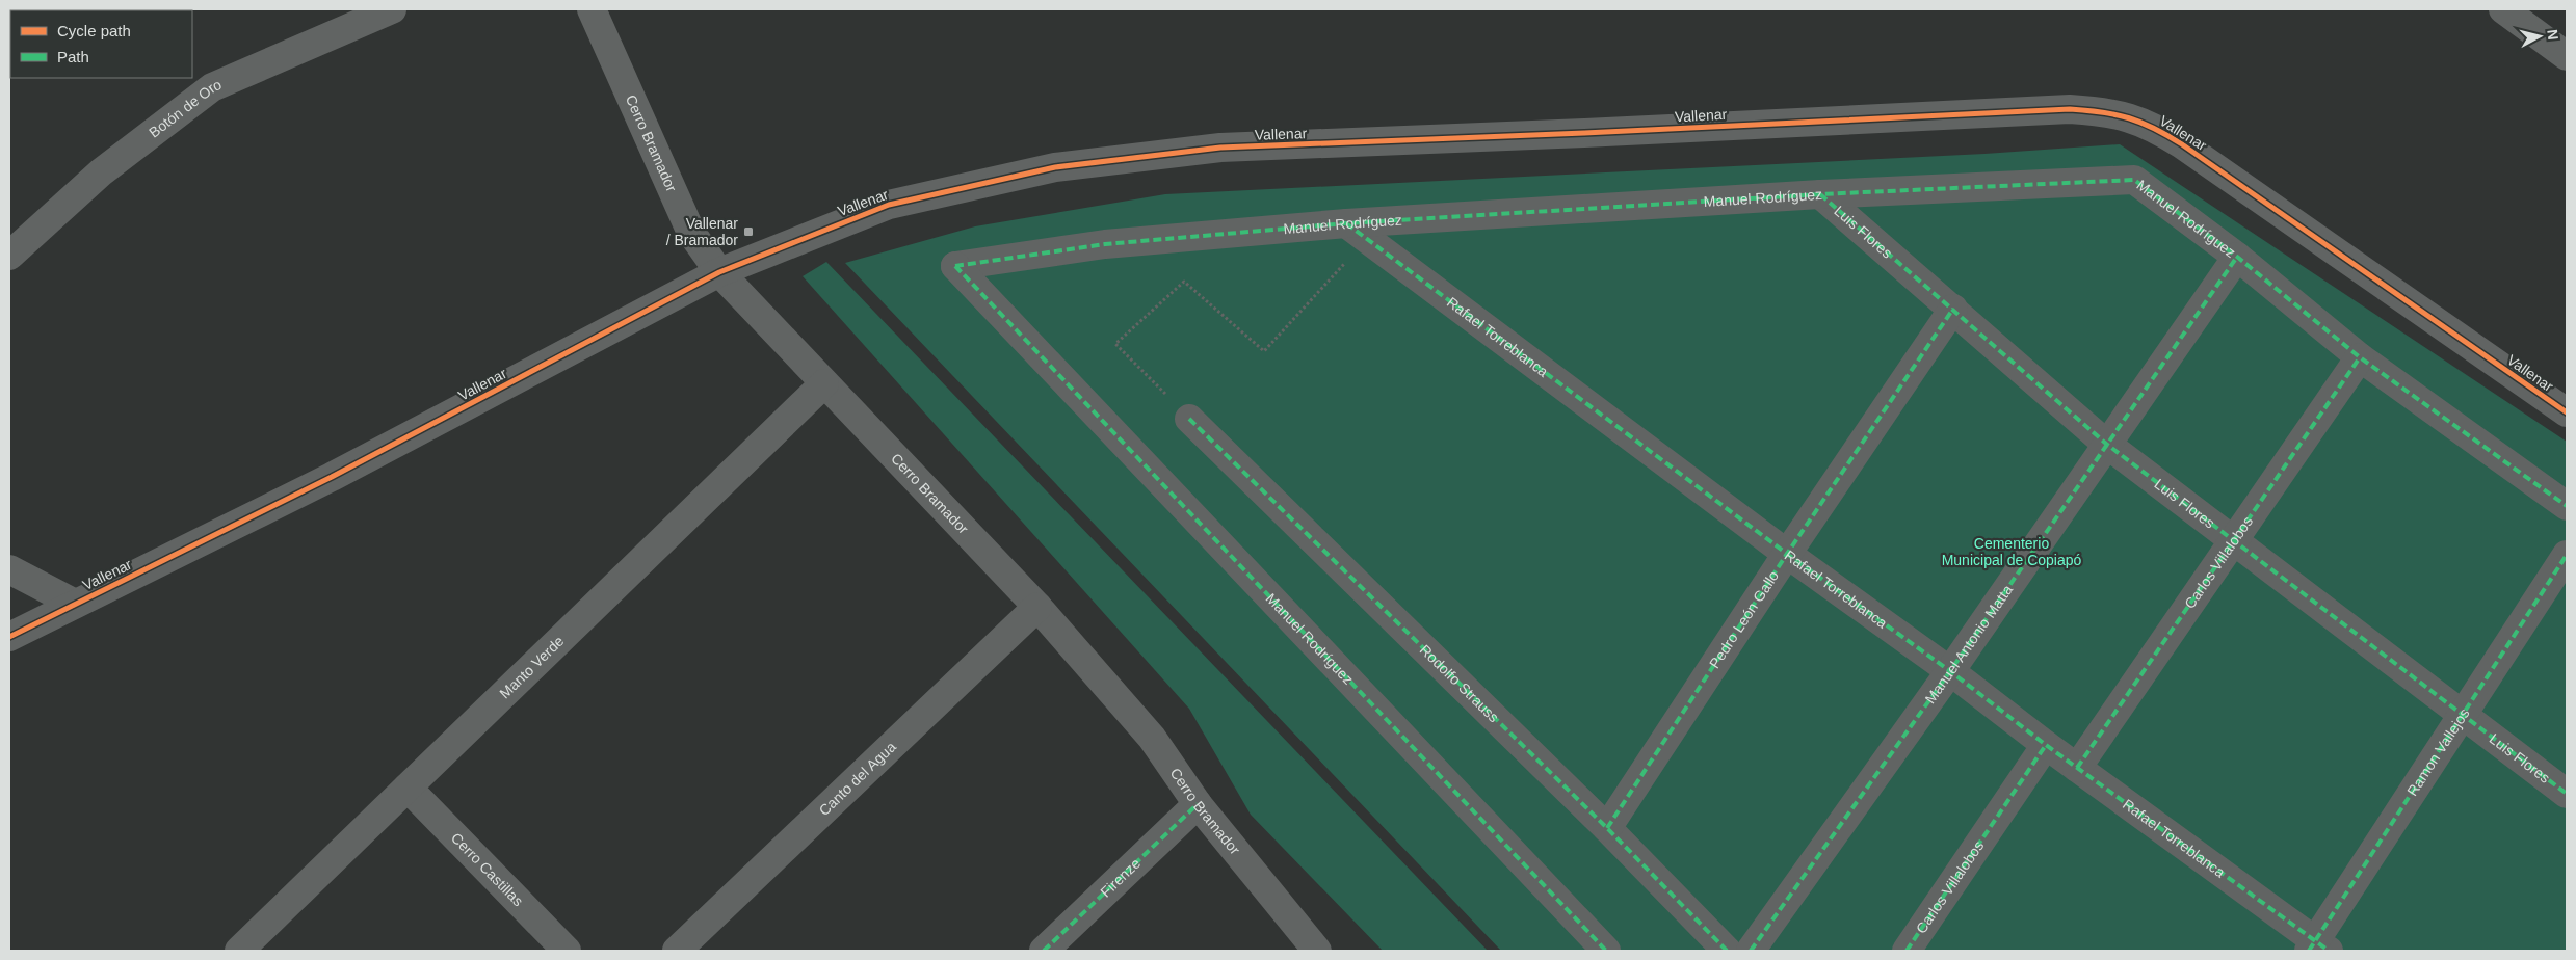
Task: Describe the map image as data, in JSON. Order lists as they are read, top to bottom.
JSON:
{
  "streets": {
    "street": [
      "Botón de Oro",
      "Vallenar",
      "Cerro Bramador",
      "Manuel Rodríguez",
      "Luis Flores",
      "Rafael Torreblanca",
      "Carlos Villalobos",
      "Pedro León Gallo",
      "Manuel Antonio Matta",
      "Manto Verde",
      "Rodolfo Strauss",
      "Ramon Vallejos",
      "Canto del Agua",
      "Cerro Castillas",
      "Firenze"
    ]
  },
  "crossings": [
    ["Vallenar", "Cerro Bramador"],
    ["Cerro Bramador", "Manto Verde"],
    ["Cerro Bramador", "Canto del Agua"],
    ["Cerro Bramador", "Firenze"],
    ["Manuel Rodríguez", "Luis Flores"],
    ["Manuel Rodríguez", "Rafael Torreblanca"],
    ["Manuel Rodríguez", "Carlos Villalobos"],
    ["Manuel Rodríguez", "Manuel Antonio Matta"],
    ["Luis Flores", "Carlos Villalobos"],
    ["Luis Flores", "Pedro León Gallo"],
    ["Luis Flores", "Manuel Antonio Matta"],
    ["Luis Flores", "Ramon Vallejos"],
    ["Rafael Torreblanca", "Carlos Villalobos"],
    ["Rafael Torreblanca", "Pedro León Gallo"],
    ["Rafael Torreblanca", "Manuel Antonio Matta"],
    ["Rafael Torreblanca", "Ramon Vallejos"],
    ["Pedro León Gallo", "Rodolfo Strauss"],
    ["Manto Verde", "Cerro Castillas"]
  ],
  "parks": ["Cementerio Municipal de Copiapó"],
  "places": {
    "transit": ["Vallenar / Bramador"]
  },
  "legend": ["Cycle path", "Path"],
  "north": "right"
}
